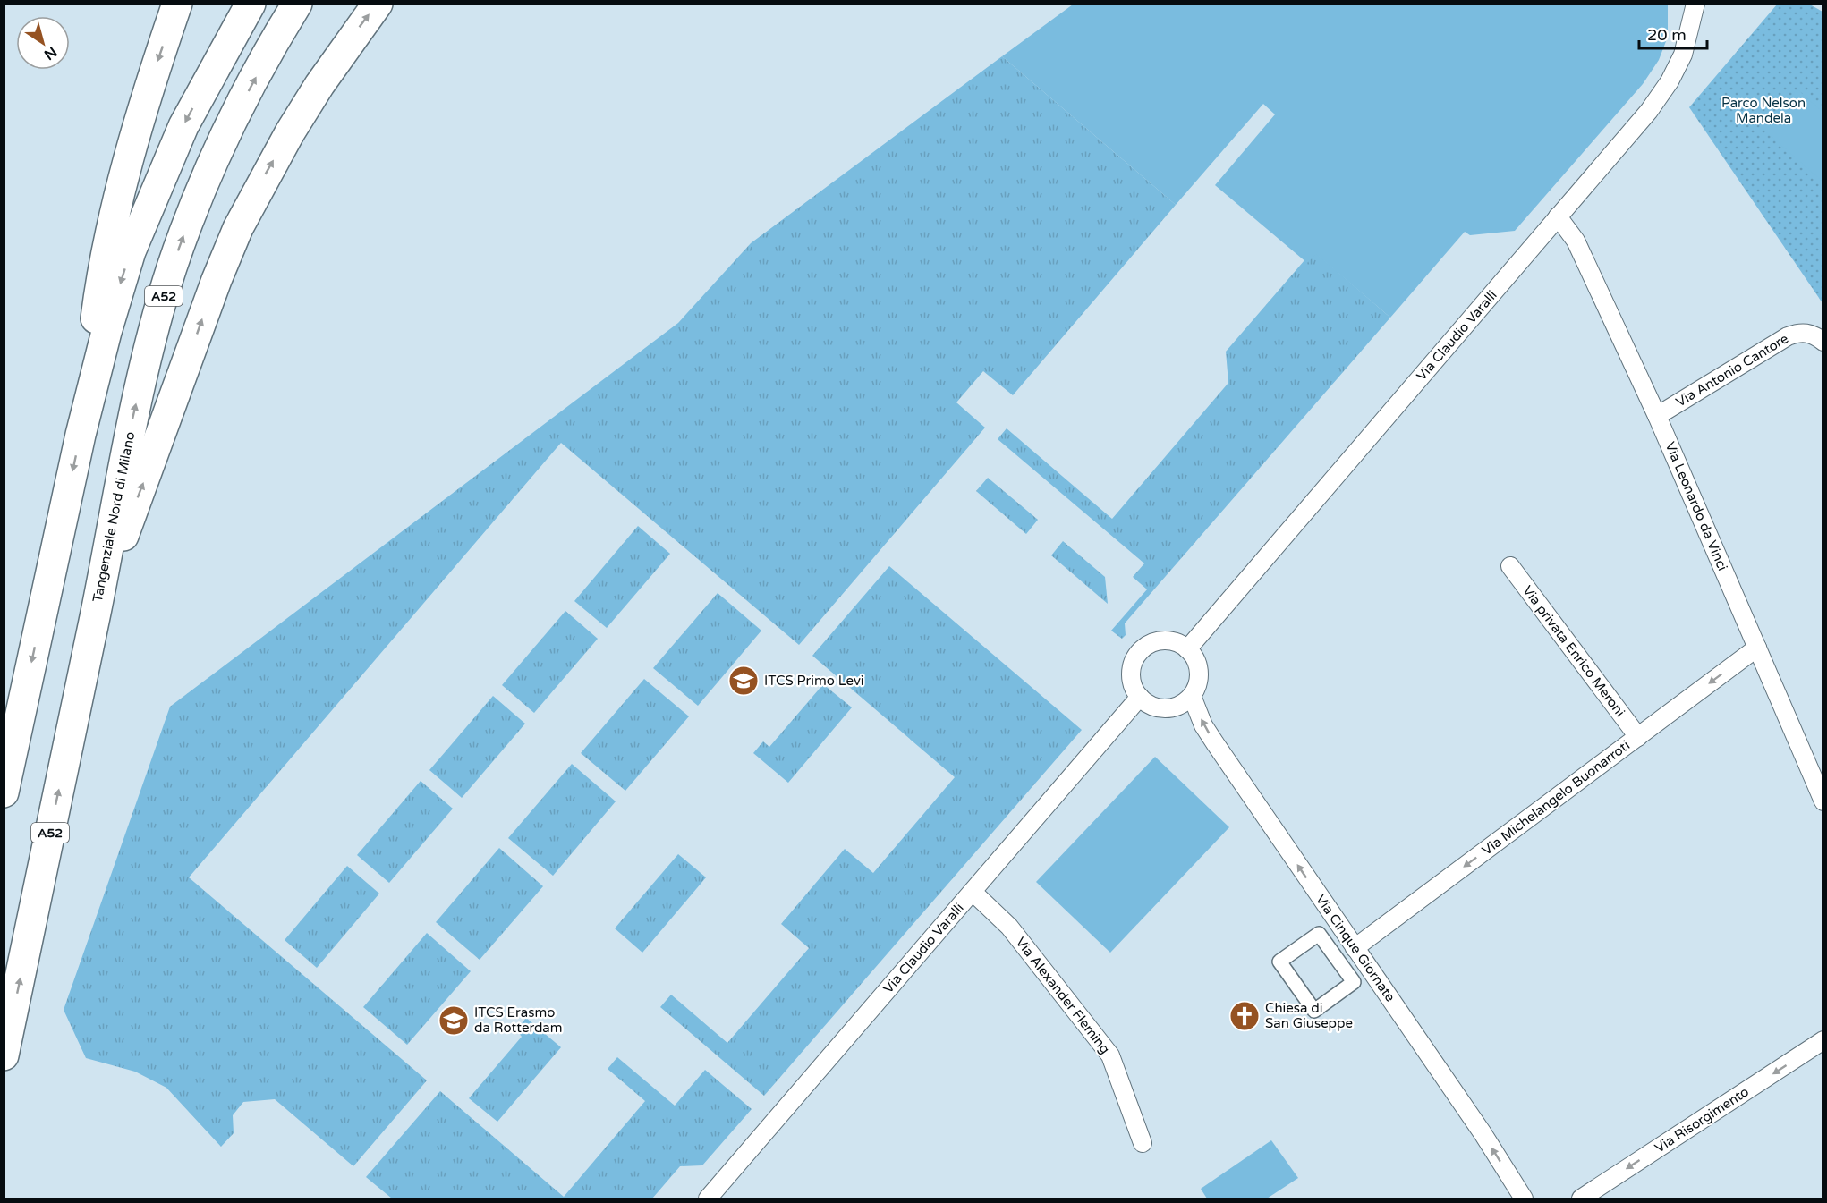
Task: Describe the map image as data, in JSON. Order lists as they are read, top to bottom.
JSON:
{
  "streets": {
    "highway": ["A52", "Tangenziale Nord di Milano"],
    "street": [
      "Via Claudio Varalli",
      "Via Antonio Cantore",
      "Via Leonardo da Vinci",
      "Via privata Enrico Meroni",
      "Via Michelangelo Buonarroti",
      "Via Cinque Giornate",
      "Via Alexander Fleming",
      "Via Risorgimento"
    ]
  },
  "crossings": [
    ["Via Claudio Varalli", "Via Leonardo da Vinci"],
    ["Via Claudio Varalli", "Via Cinque Giornate"],
    ["Via Claudio Varalli", "Via Alexander Fleming"],
    ["Via Antonio Cantore", "Via Leonardo da Vinci"],
    ["Via Leonardo da Vinci", "Via Michelangelo Buonarroti"],
    ["Via privata Enrico Meroni", "Via Michelangelo Buonarroti"],
    ["Via Michelangelo Buonarroti", "Via Cinque Giornate"]
  ],
  "one_way": ["Via Michelangelo Buonarroti", "Via Cinque Giornate", "Via Risorgimento"],
  "parks": ["Parco Nelson Mandela"],
  "places": {
    "school or university": ["ITCS Primo Levi", "ITCS Erasmo da Rotterdam"],
    "church": ["Chiesa di San Giuseppe"]
  },
  "scale_bar": "20 m",
  "north": "bottom right"
}
